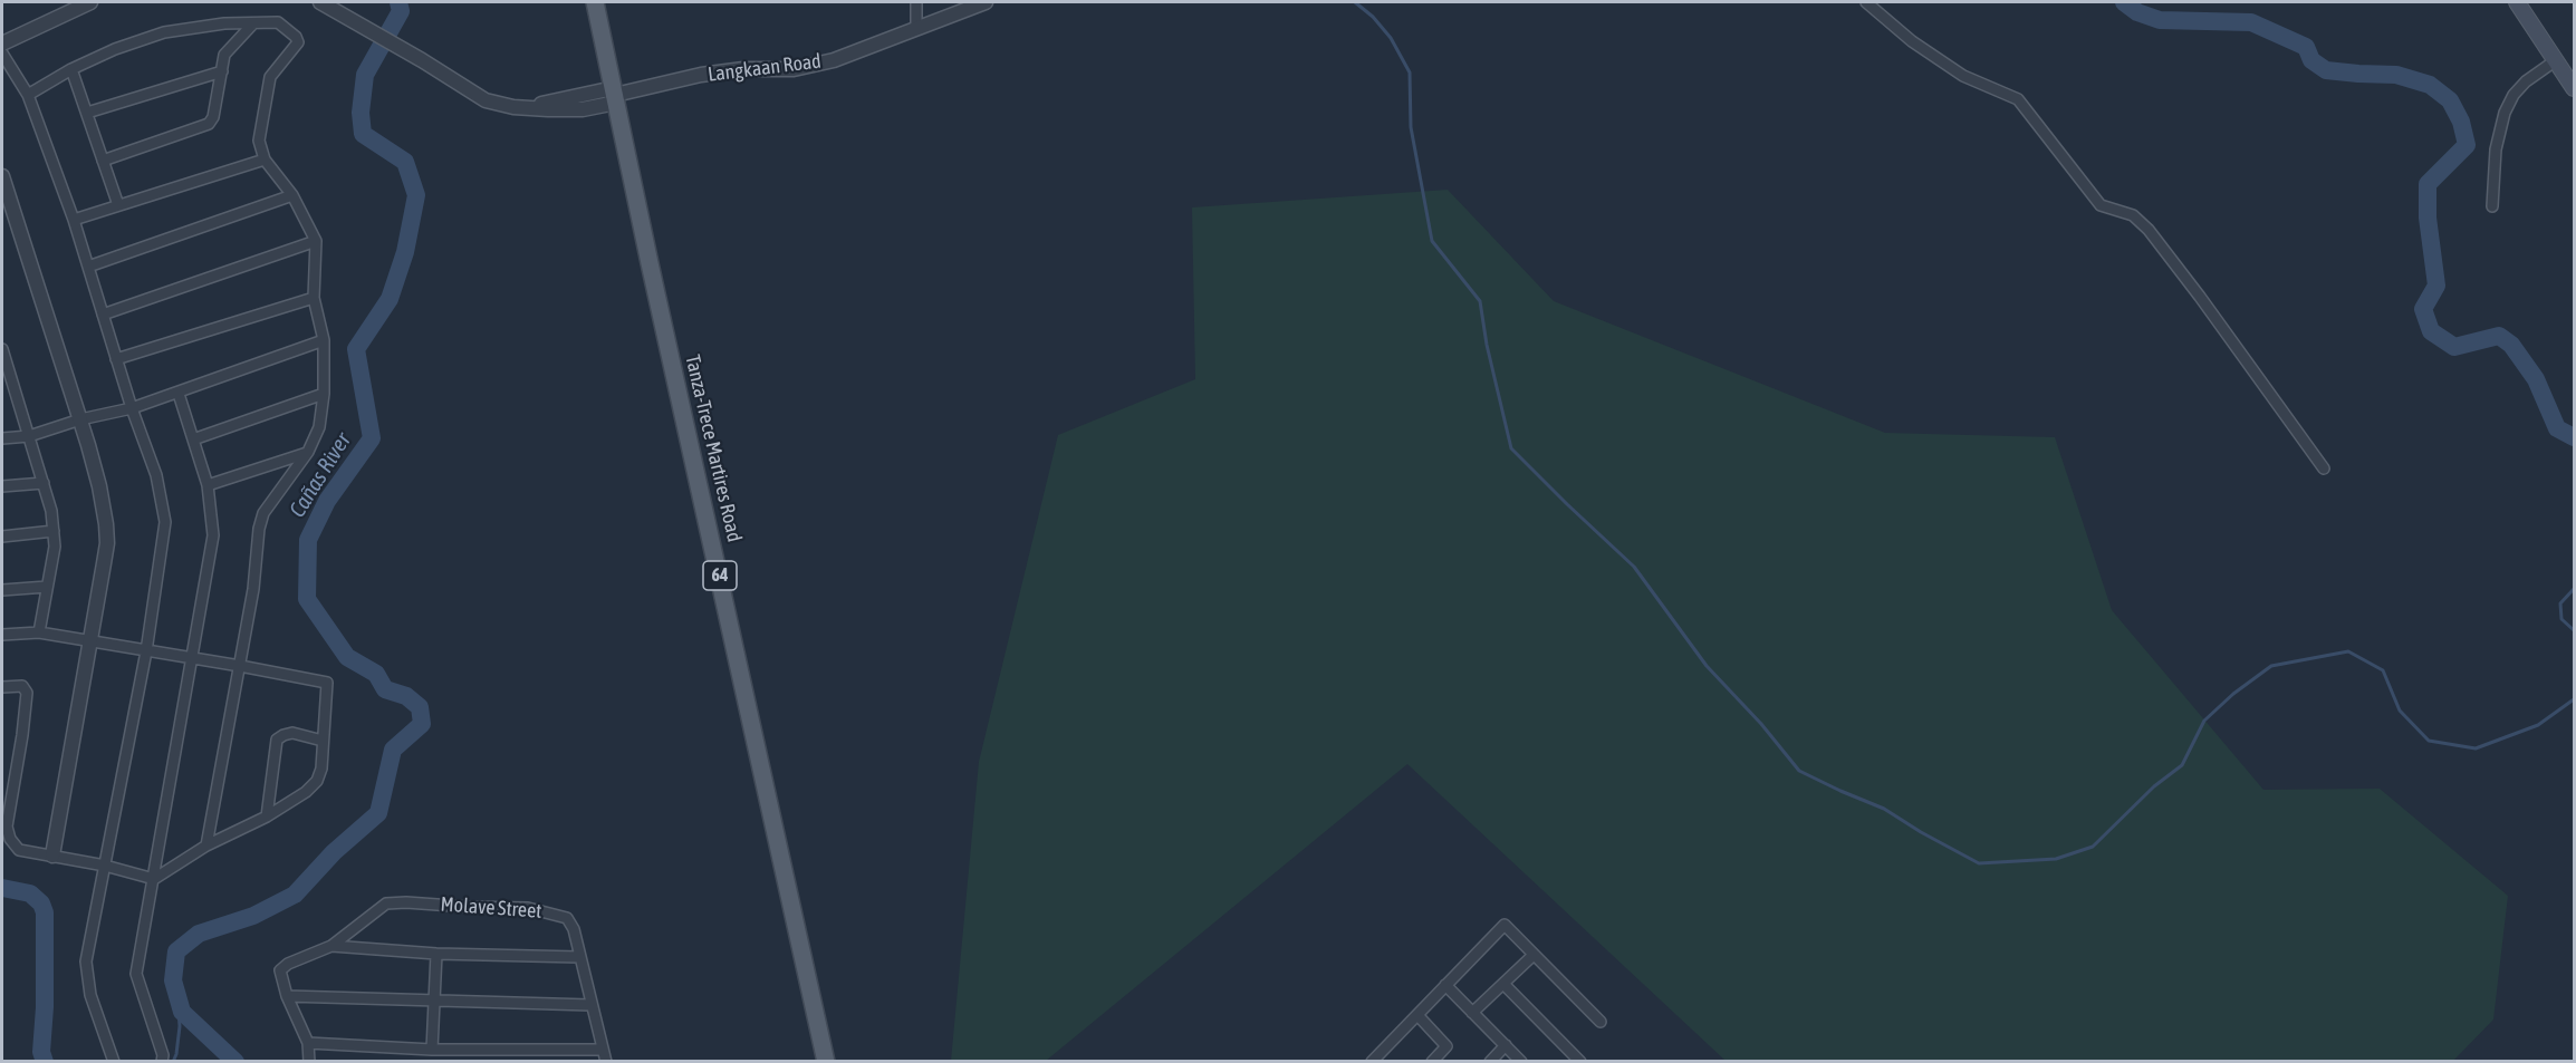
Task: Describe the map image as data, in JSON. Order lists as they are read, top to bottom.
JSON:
{
  "streets": {
    "main road": ["Tanza-Trece Martires Road", "64"],
    "street": ["Langkaan Road", "Molave Street"]
  },
  "crossings": [
    ["Langkaan Road", "Tanza-Trece Martires Road"]
  ],
  "water": ["Cañas River"]
}
